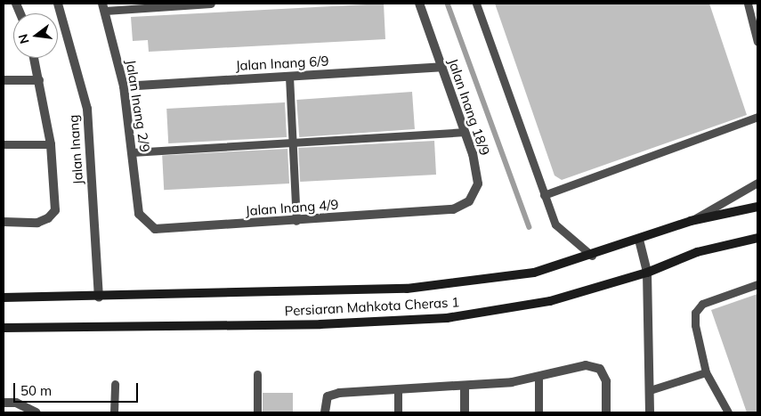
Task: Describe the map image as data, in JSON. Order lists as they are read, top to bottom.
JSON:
{
  "streets": {
    "main road": ["Persiaran Mahkota Cheras 1"],
    "street": [
      "Jalan Inang 6/9",
      "Jalan Inang 2/9",
      "Jalan Inang 18/9",
      "Jalan Inang",
      "Jalan Inang 4/9"
    ]
  },
  "crossings": [
    ["Jalan Inang 6/9", "Jalan Inang 2/9"],
    ["Jalan Inang 6/9", "Jalan Inang 18/9"],
    ["Jalan Inang 2/9", "Jalan Inang 4/9"],
    ["Jalan Inang 18/9", "Jalan Inang 4/9"],
    ["Jalan Inang", "Persiaran Mahkota Cheras 1"]
  ],
  "scale_bar": "50 m",
  "north": "left"
}
